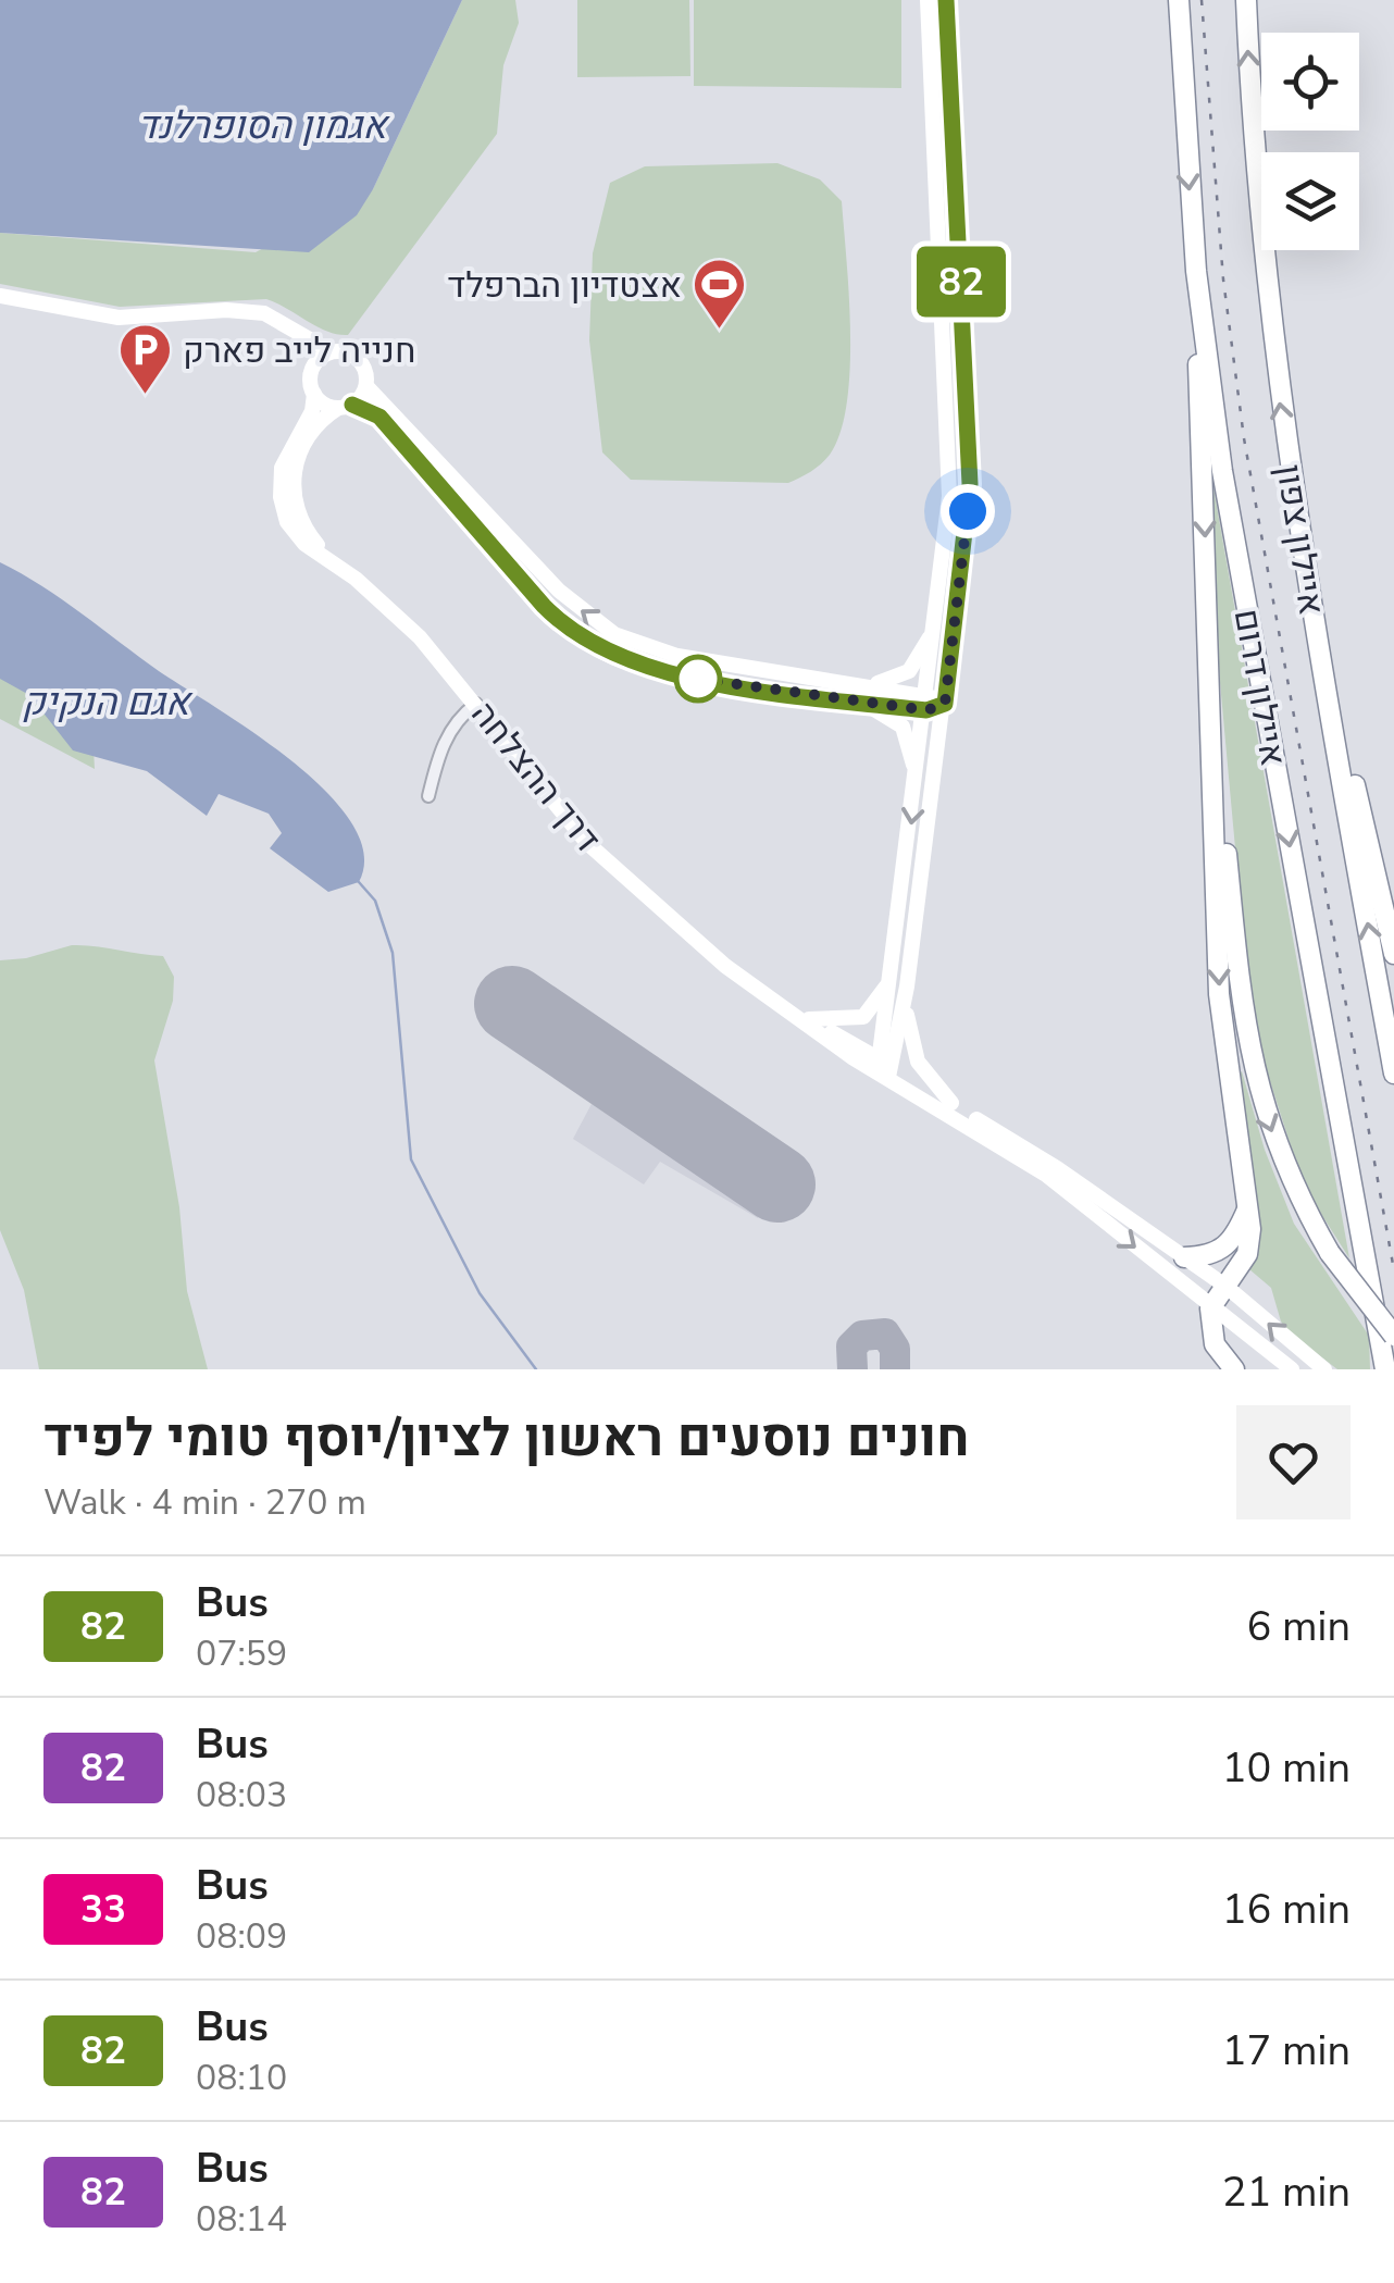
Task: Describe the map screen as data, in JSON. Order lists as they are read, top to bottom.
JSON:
{
  "streets": {
    "highway": ["איילון צפון", "איילון דרום"],
    "street": ["דרך ההצלחה"]
  },
  "water": ["אגמון הסופרלנד", "אגם הנקיק"],
  "places": {
    "sports": ["אצטדיון הברפלד"],
    "parking": ["חנייה לייב פארק"]
  },
  "lines": ["bus line 82"],
  "page": {
    "on_map": "82",
    "heading": ["חונים נוסעים ראשון לציון/יוסף טומי לפיד", "Walk · 4 min · 270 m"],
    "list": [
      {
        "mark": "82",
        "name": "Bus",
        "note": "07:59",
        "value": "6 min"
      },
      {
        "mark": "82",
        "name": "Bus",
        "note": "08:03",
        "value": "10 min"
      },
      {
        "mark": "33",
        "name": "Bus",
        "note": "08:09",
        "value": "16 min"
      },
      {
        "mark": "82",
        "name": "Bus",
        "note": "08:10",
        "value": "17 min"
      },
      {
        "mark": "82",
        "name": "Bus",
        "note": "08:14",
        "value": "21 min"
      }
    ]
  }
}
